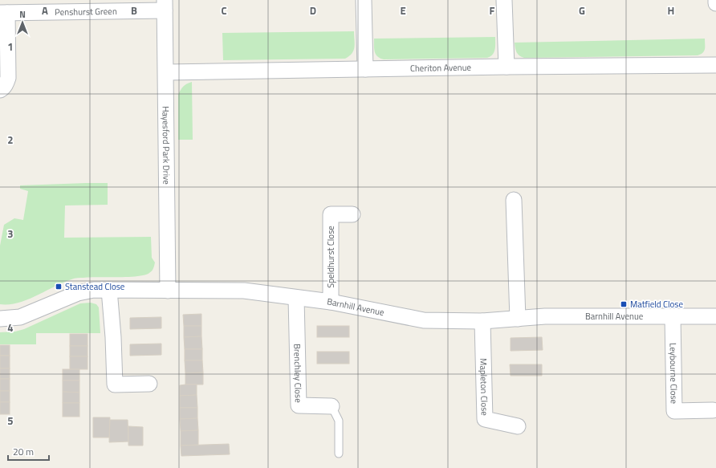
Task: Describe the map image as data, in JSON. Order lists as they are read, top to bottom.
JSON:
{
  "streets": {
    "street": [
      "Penshurst Green",
      "Cheriton Avenue",
      "Hayesford Park Drive",
      "Speldhurst Close",
      "Barnhill Avenue",
      "Brenchley Close",
      "Leybourne Close",
      "Mapleton Close"
    ]
  },
  "crossings": [
    ["Penshurst Green", "Hayesford Park Drive"],
    ["Cheriton Avenue", "Hayesford Park Drive"],
    ["Hayesford Park Drive", "Barnhill Avenue"],
    ["Speldhurst Close", "Barnhill Avenue"],
    ["Barnhill Avenue", "Brenchley Close"],
    ["Barnhill Avenue", "Leybourne Close"],
    ["Barnhill Avenue", "Mapleton Close"]
  ],
  "places": {
    "transit": ["Stanstead Close", "Matfield Close"]
  },
  "scale_bar": "20 m",
  "north": "top",
  "grid": {
    "columns": [
      "A",
      "B",
      "C",
      "D",
      "E",
      "F",
      "G",
      "H"
    ],
    "rows": [
      "1",
      "2",
      "3",
      "4",
      "5"
    ]
  }
}
